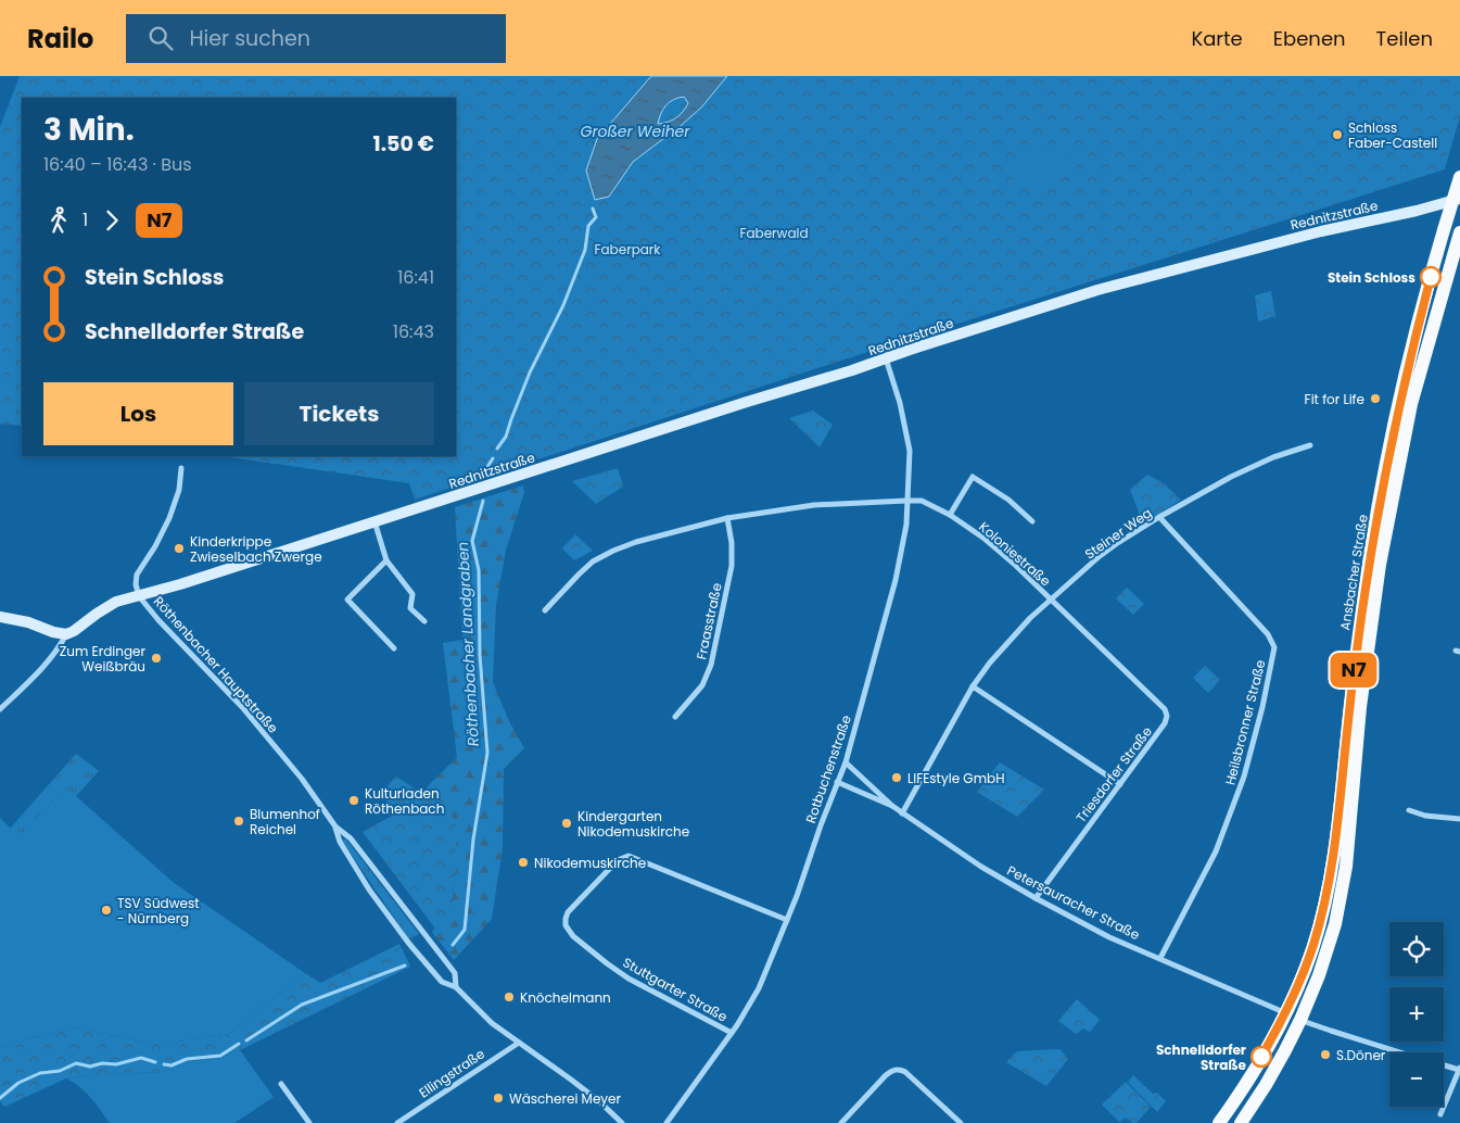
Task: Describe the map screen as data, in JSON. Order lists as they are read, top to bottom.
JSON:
{
  "streets": {
    "main road": ["Rednitzstraße", "Ansbacher Straße"],
    "street": [
      "Steiner Weg",
      "Koloniestraße",
      "Fraasstraße",
      "Röthenbacher Hauptstraße",
      "Heilsbronner Straße",
      "Rotbuchenstraße",
      "Triesdorfer Straße",
      "Petersauracher Straße",
      "Stuttgarter Straße",
      "Ellingstraße"
    ]
  },
  "crossings": [
    ["Rednitzstraße", "Ansbacher Straße"],
    ["Rednitzstraße", "Röthenbacher Hauptstraße"],
    ["Rednitzstraße", "Rotbuchenstraße"],
    ["Steiner Weg", "Koloniestraße"],
    ["Steiner Weg", "Heilsbronner Straße"],
    ["Steiner Weg", "Triesdorfer Straße"],
    ["Steiner Weg", "Petersauracher Straße"],
    ["Koloniestraße", "Fraasstraße"],
    ["Koloniestraße", "Rotbuchenstraße"],
    ["Koloniestraße", "Triesdorfer Straße"],
    ["Ansbacher Straße", "Petersauracher Straße"],
    ["Röthenbacher Hauptstraße", "Ellingstraße"],
    ["Heilsbronner Straße", "Petersauracher Straße"],
    ["Rotbuchenstraße", "Petersauracher Straße"],
    ["Rotbuchenstraße", "Stuttgarter Straße"],
    ["Triesdorfer Straße", "Petersauracher Straße"]
  ],
  "water": ["Großer Weiher", "Röthenbacher Landgraben"],
  "parks": ["Faberwald", "Faberpark"],
  "places": [
    "Schloss Faber-Castell",
    "Stein Schloss",
    "Fit for Life",
    "Kinderkrippe Zwieselbach Zwerge",
    "Zum Erdinger Weißbräu",
    "LIFEstyle GmbH",
    "Kulturladen Röthenbach",
    "Blumenhof Reichel",
    "Kindergarten Nikodemuskirche",
    "Nikodemuskirche",
    "TSV Südwest - Nürnberg",
    "Knöchelmann",
    "S.Döner",
    "Schnelldorfer Straße",
    "Wäscherei Meyer"
  ],
  "lines": ["bus line N7"],
  "page": {
    "header": "Railo",
    "search": "Hier suchen",
    "nav": ["Karte", "Ebenen", "Teilen"],
    "on_map": "N7",
    "heading": ["3 Min.", "16:40 – 16:43 · Bus", "1.50 €"],
    "legs": ["1", "N7"],
    "list": [
      {
        "name": "Stein Schloss",
        "value": "16:41"
      },
      {
        "name": "Schnelldorfer Straße",
        "value": "16:43"
      }
    ],
    "buttons": ["Los", "Tickets"],
    "map_buttons": ["+", "−"]
  }
}
